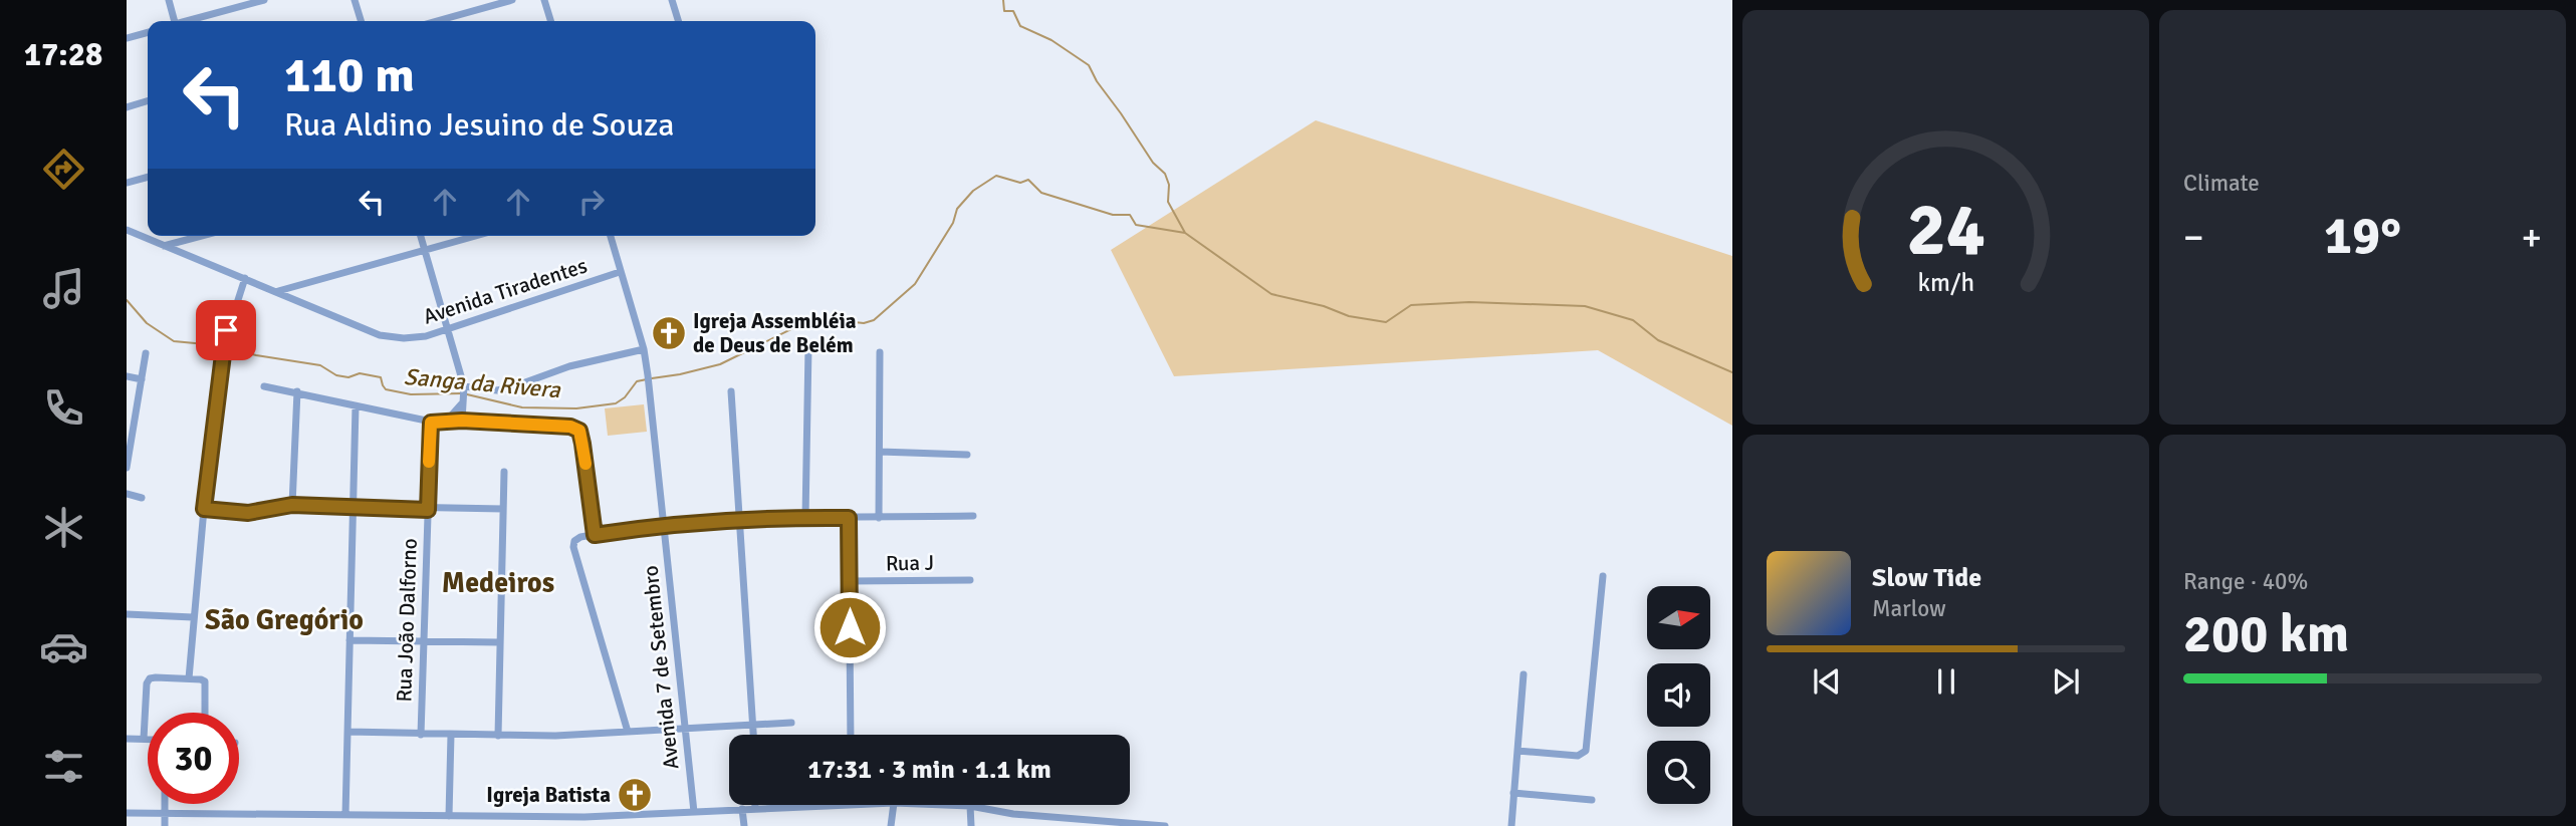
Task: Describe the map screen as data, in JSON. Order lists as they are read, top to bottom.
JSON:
{
  "streets": {
    "street": [
      "Avenida Tiradentes",
      "Rua J",
      "Rua João Dalforno",
      "Avenida 7 de Setembro"
    ]
  },
  "crossings": [
    ["Avenida Tiradentes", "Avenida 7 de Setembro"]
  ],
  "districts": ["Medeiros", "São Gregório"],
  "water": ["Sanga da Rivera"],
  "places": {
    "church": ["Igreja Assembléia de Deus de Belém", "Igreja Batista"]
  },
  "north": "right",
  "page": {
    "tabs": "17:28",
    "tile": [
      "Climate",
      ["Range · 40%", "200 km"]
    ],
    "turn": ["110 m", "Rua Aldino Jesuino de Souza"],
    "heat": ["−", "19°", "+"],
    "song": ["Slow Tide", "Marlow"],
    "limit": "30",
    "trip": "17:31 · 3 min · 1.1 km",
    "gauge": ["24", "km/h"]
  }
}
